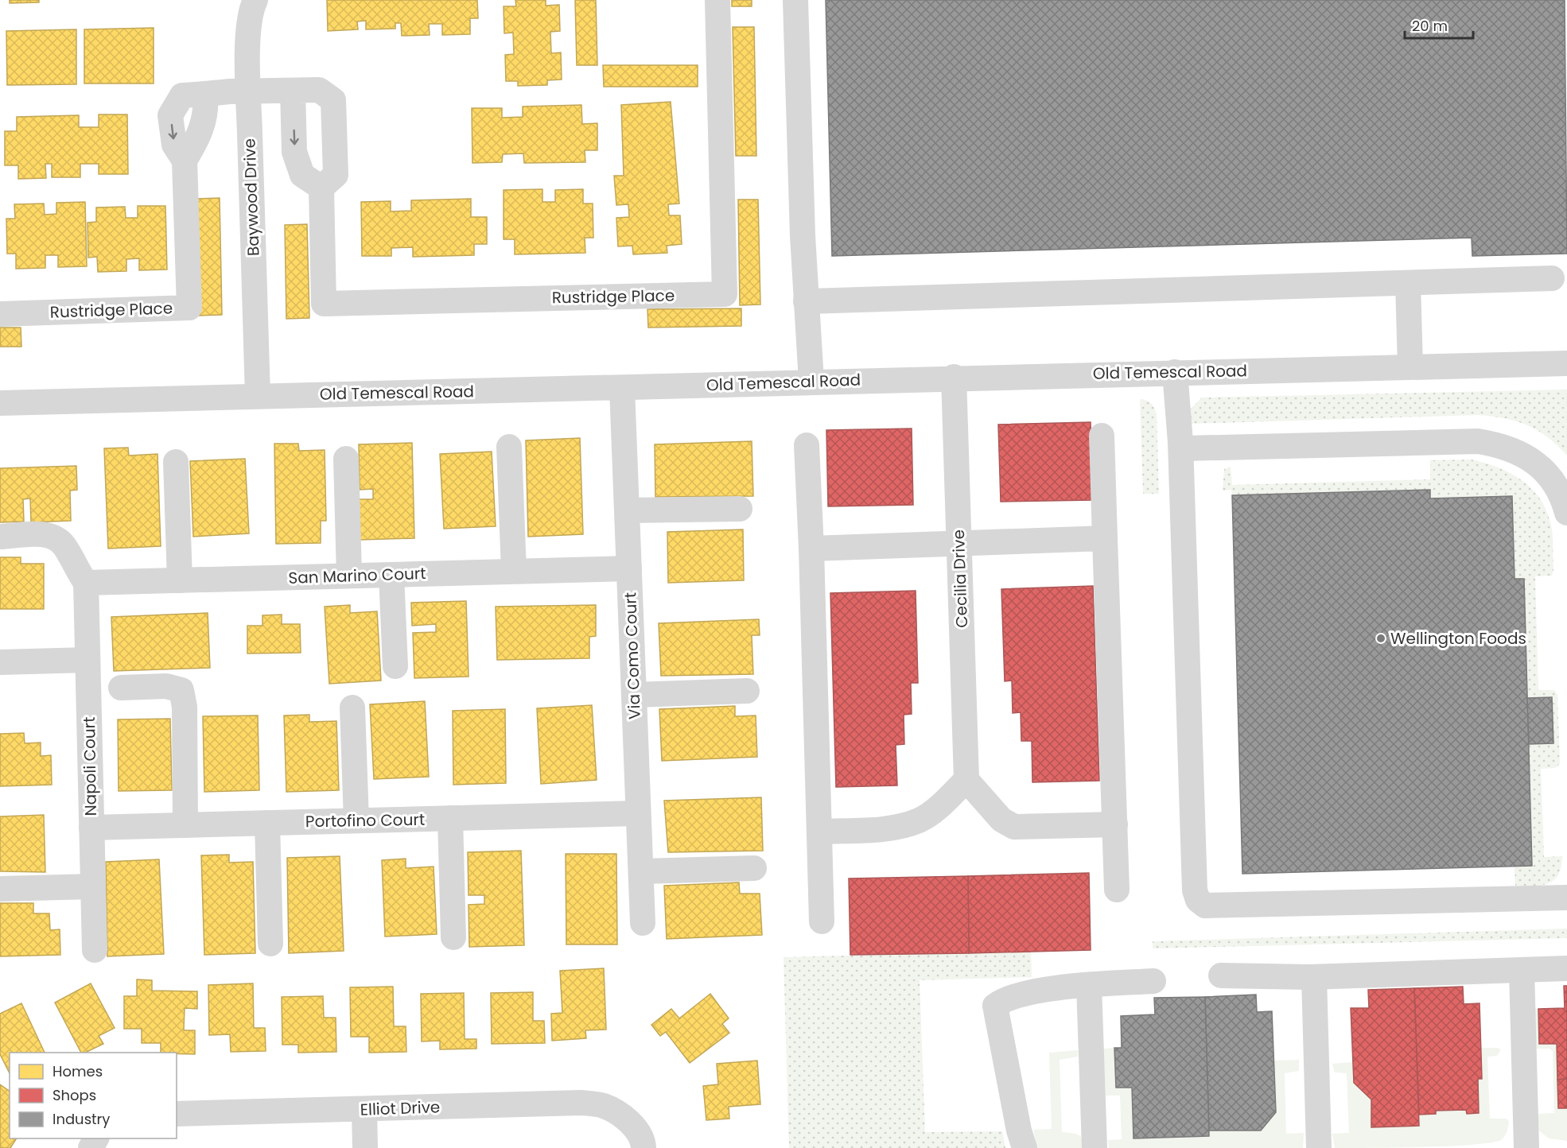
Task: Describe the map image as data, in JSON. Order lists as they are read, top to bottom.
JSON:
{
  "streets": {
    "street": [
      "Baywood Drive",
      "Rustridge Place",
      "Old Temescal Road",
      "San Marino Court",
      "Cecilia Drive",
      "Via Como Court",
      "Napoli Court",
      "Portofino Court",
      "Elliot Drive"
    ]
  },
  "crossings": [
    ["Baywood Drive", "Rustridge Place"],
    ["Baywood Drive", "Old Temescal Road"],
    ["Old Temescal Road", "Cecilia Drive"],
    ["Old Temescal Road", "Via Como Court"],
    ["San Marino Court", "Via Como Court"],
    ["San Marino Court", "Napoli Court"],
    ["Via Como Court", "Portofino Court"],
    ["Napoli Court", "Portofino Court"]
  ],
  "places": ["Wellington Foods"],
  "legend": ["Homes", "Shops", "Industry"],
  "scale_bar": "20 m"
}
